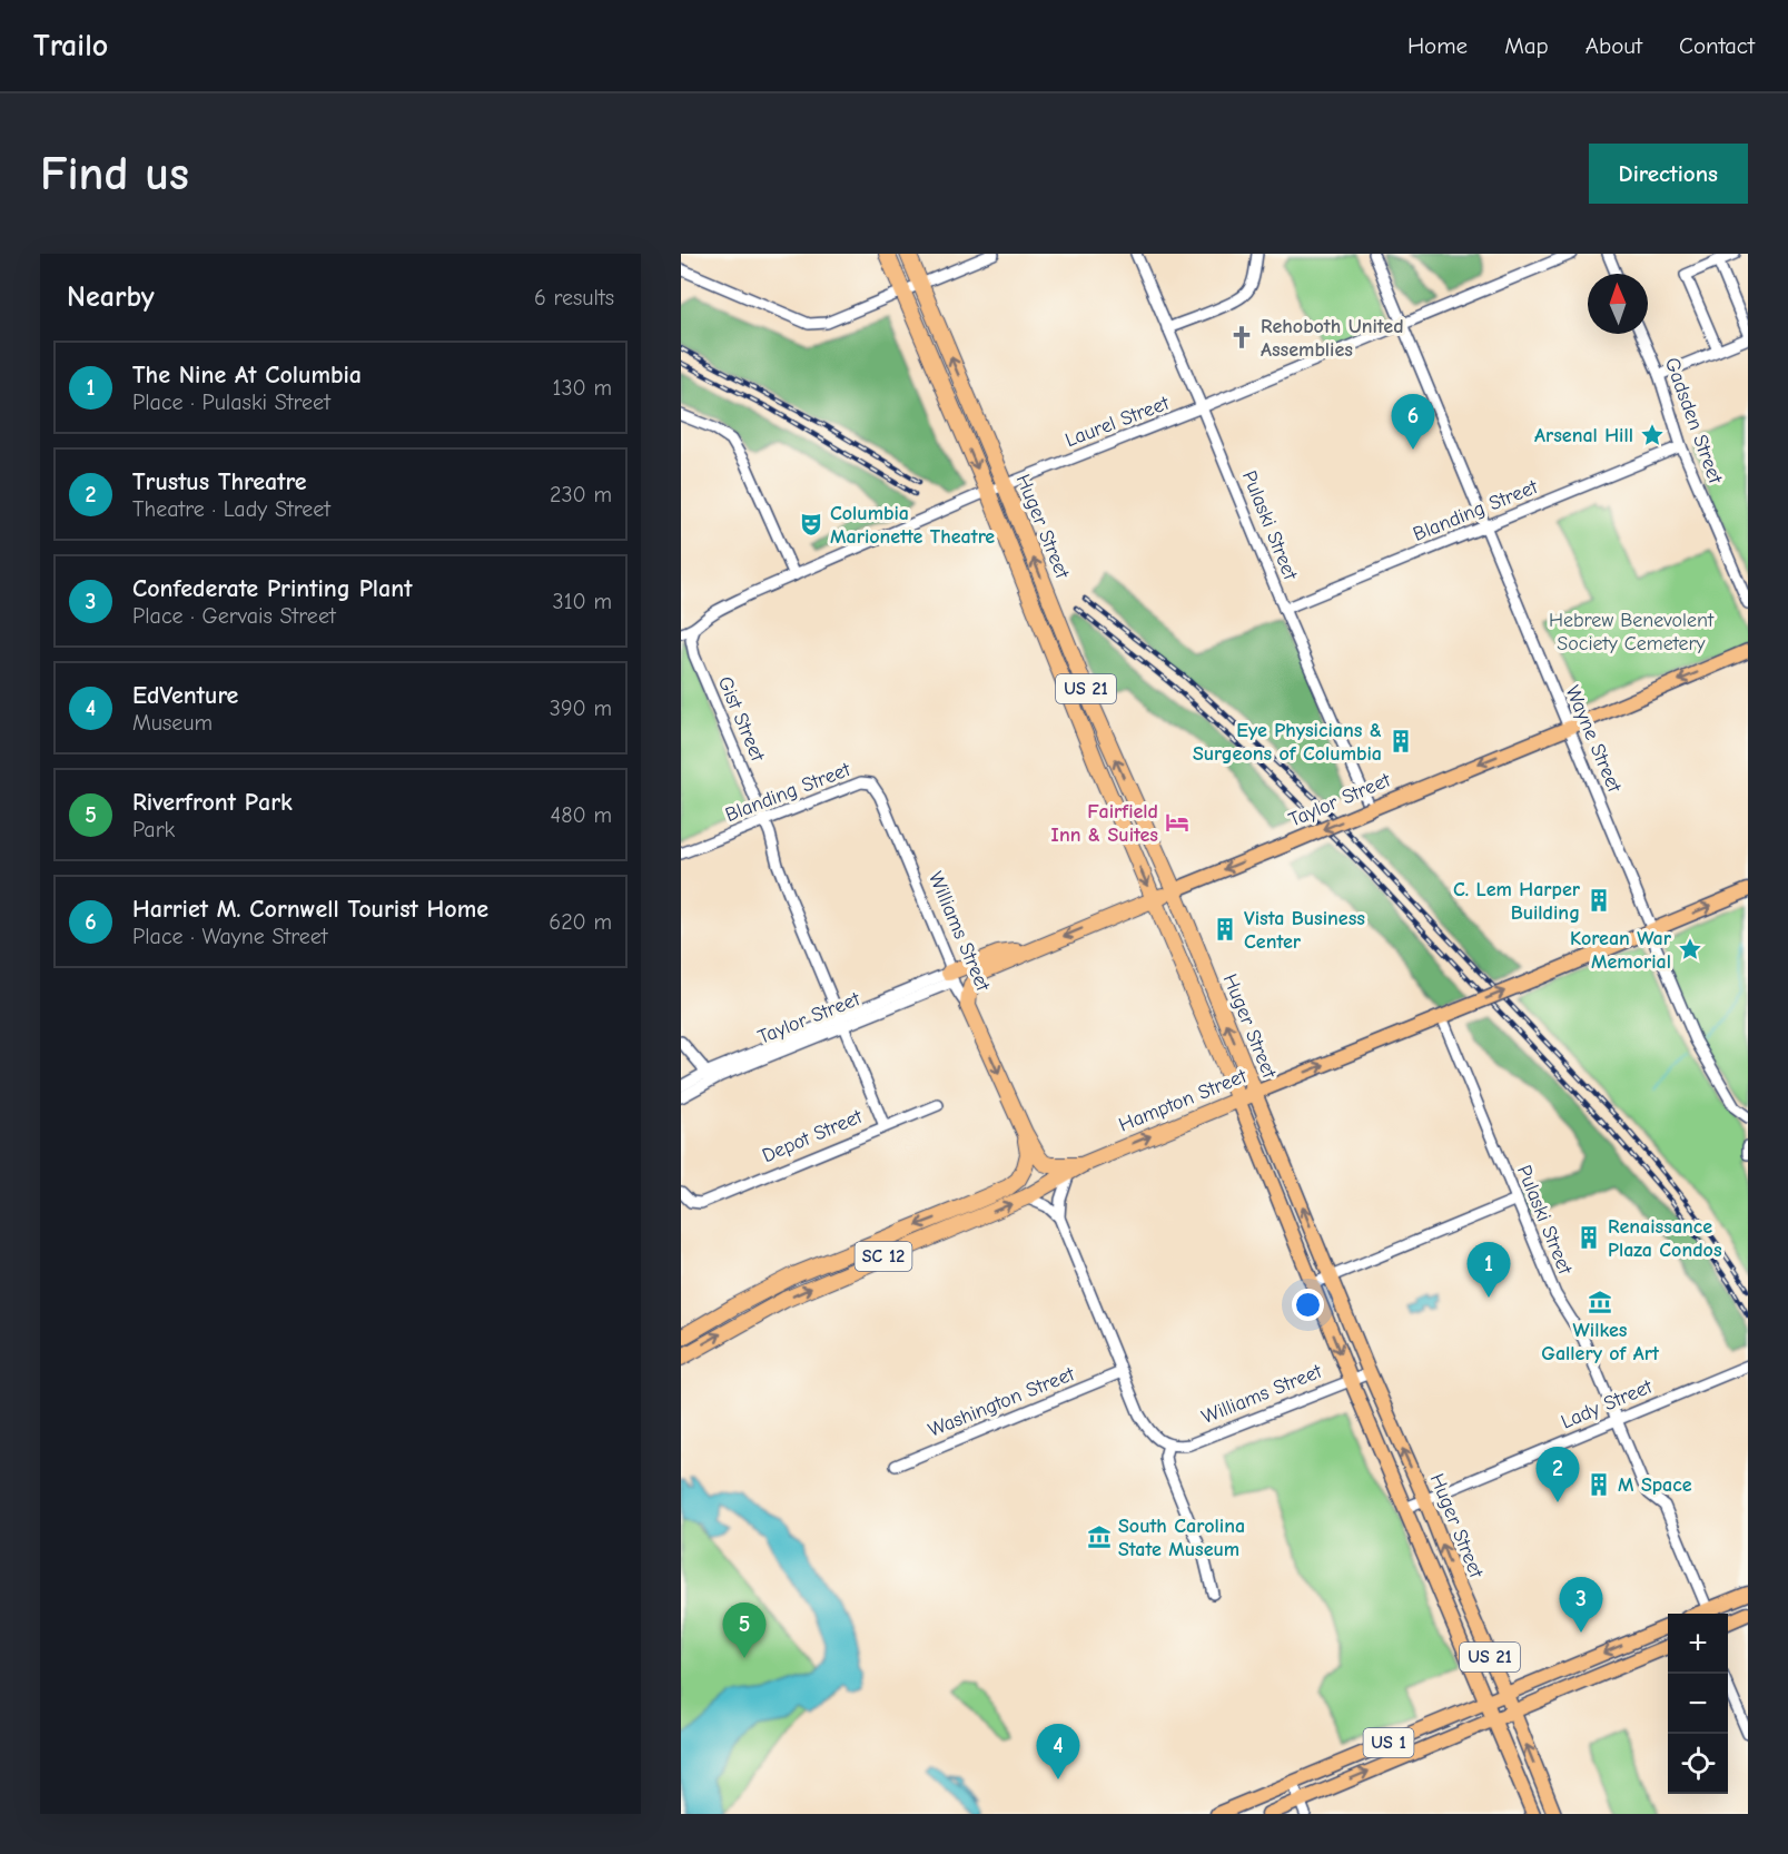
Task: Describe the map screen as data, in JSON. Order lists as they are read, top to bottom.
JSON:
{
  "streets": {
    "highway": [
      "Huger Street",
      "US 21",
      "Taylor Street",
      "Williams Street",
      "Hampton Street",
      "SC 12"
    ],
    "main road": ["US 1"],
    "street": [
      "Gadsden Street",
      "Laurel Street",
      "Blanding Street",
      "Pulaski Street",
      "Gist Street",
      "Wayne Street",
      "Depot Street",
      "Washington Street",
      "Lady Street"
    ]
  },
  "crossings": [
    ["Gadsden Street", "Blanding Street"],
    ["Laurel Street", "Pulaski Street"],
    ["Laurel Street", "Huger Street"],
    ["Laurel Street", "Gist Street"],
    ["Laurel Street", "Wayne Street"],
    ["Blanding Street", "Pulaski Street"],
    ["Blanding Street", "Gist Street"],
    ["Blanding Street", "Wayne Street"],
    ["Blanding Street", "Williams Street"],
    ["Pulaski Street", "Taylor Street"],
    ["Pulaski Street", "Hampton Street"],
    ["Pulaski Street", "Lady Street"],
    ["Huger Street", "Taylor Street"],
    ["Huger Street", "Williams Street"],
    ["Huger Street", "Hampton Street"],
    ["Huger Street", "Lady Street"],
    ["Huger Street", "US 1"],
    ["Gist Street", "Taylor Street"],
    ["Gist Street", "Depot Street"],
    ["Wayne Street", "Taylor Street"],
    ["Wayne Street", "Hampton Street"],
    ["Taylor Street", "Williams Street"],
    ["Williams Street", "Hampton Street"],
    ["Williams Street", "SC 12"]
  ],
  "one_way": ["Taylor Street", "Hampton Street"],
  "parks": ["Hebrew Benevolent Society Cemetery"],
  "places": {
    "church": ["Rehoboth United Assemblies"],
    "place": ["Arsenal Hill", "Korean War Memorial"],
    "theatre": ["Columbia Marionette Theatre"],
    "building": [
      "Eye Physicians & Surgeons of Columbia",
      "C. Lem Harper Building",
      "Vista Business Center",
      "Renaissance Plaza Condos",
      "M Space"
    ],
    "hotel": ["Fairfield Inn & Suites"],
    "museum": ["Wilkes Gallery of Art", "South Carolina State Museum"]
  },
  "north": "top",
  "page": {
    "header": "Trailo",
    "nav": [
      "Home",
      "Map",
      "About",
      "Contact"
    ],
    "buttons": "Directions",
    "title": "Find us",
    "heading": ["Nearby", "6 results"],
    "list": [
      {
        "mark": "1",
        "name": "The Nine At Columbia",
        "note": "Place · Pulaski Street",
        "value": "130 m"
      },
      {
        "mark": "2",
        "name": "Trustus Threatre",
        "note": "Theatre · Lady Street",
        "value": "230 m"
      },
      {
        "mark": "3",
        "name": "Confederate Printing Plant",
        "note": "Place · Gervais Street",
        "value": "310 m"
      },
      {
        "mark": "4",
        "name": "EdVenture",
        "note": "Museum",
        "value": "390 m"
      },
      {
        "mark": "5",
        "name": "Riverfront Park",
        "note": "Park",
        "value": "480 m"
      },
      {
        "mark": "6",
        "name": "Harriet M. Cornwell Tourist Home",
        "note": "Place · Wayne Street",
        "value": "620 m"
      }
    ],
    "pins": [
      "6",
      "1",
      "2",
      "3",
      "5",
      "4"
    ],
    "map_buttons": ["+", "−"]
  }
}
